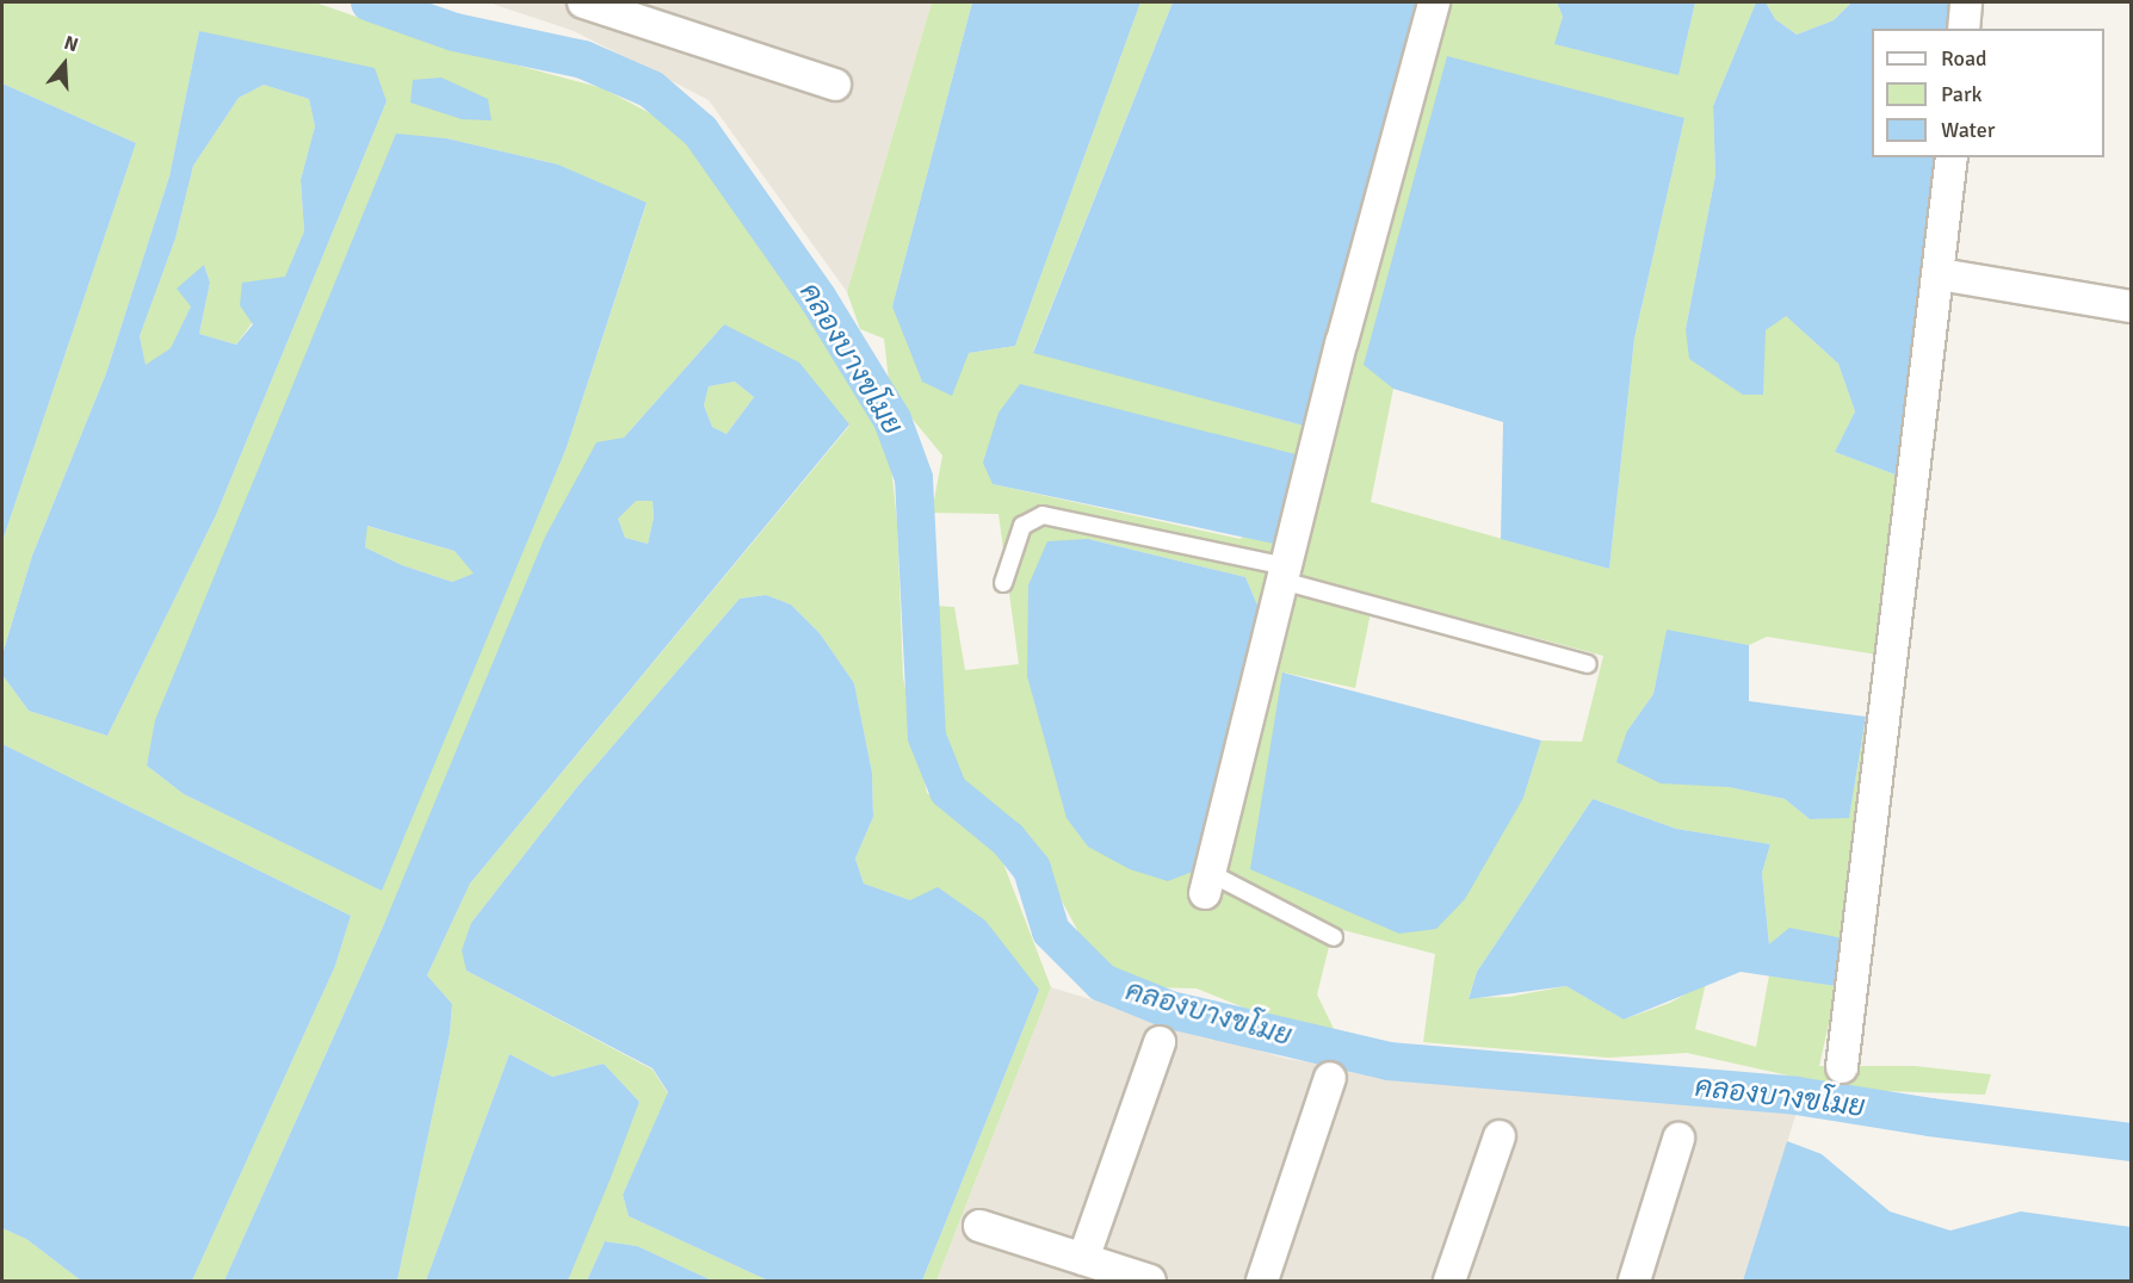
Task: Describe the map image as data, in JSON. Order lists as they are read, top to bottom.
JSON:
{
  "water": ["คลองบางขโมย"],
  "legend": ["Road", "Park", "Water"],
  "north": "top"
}
